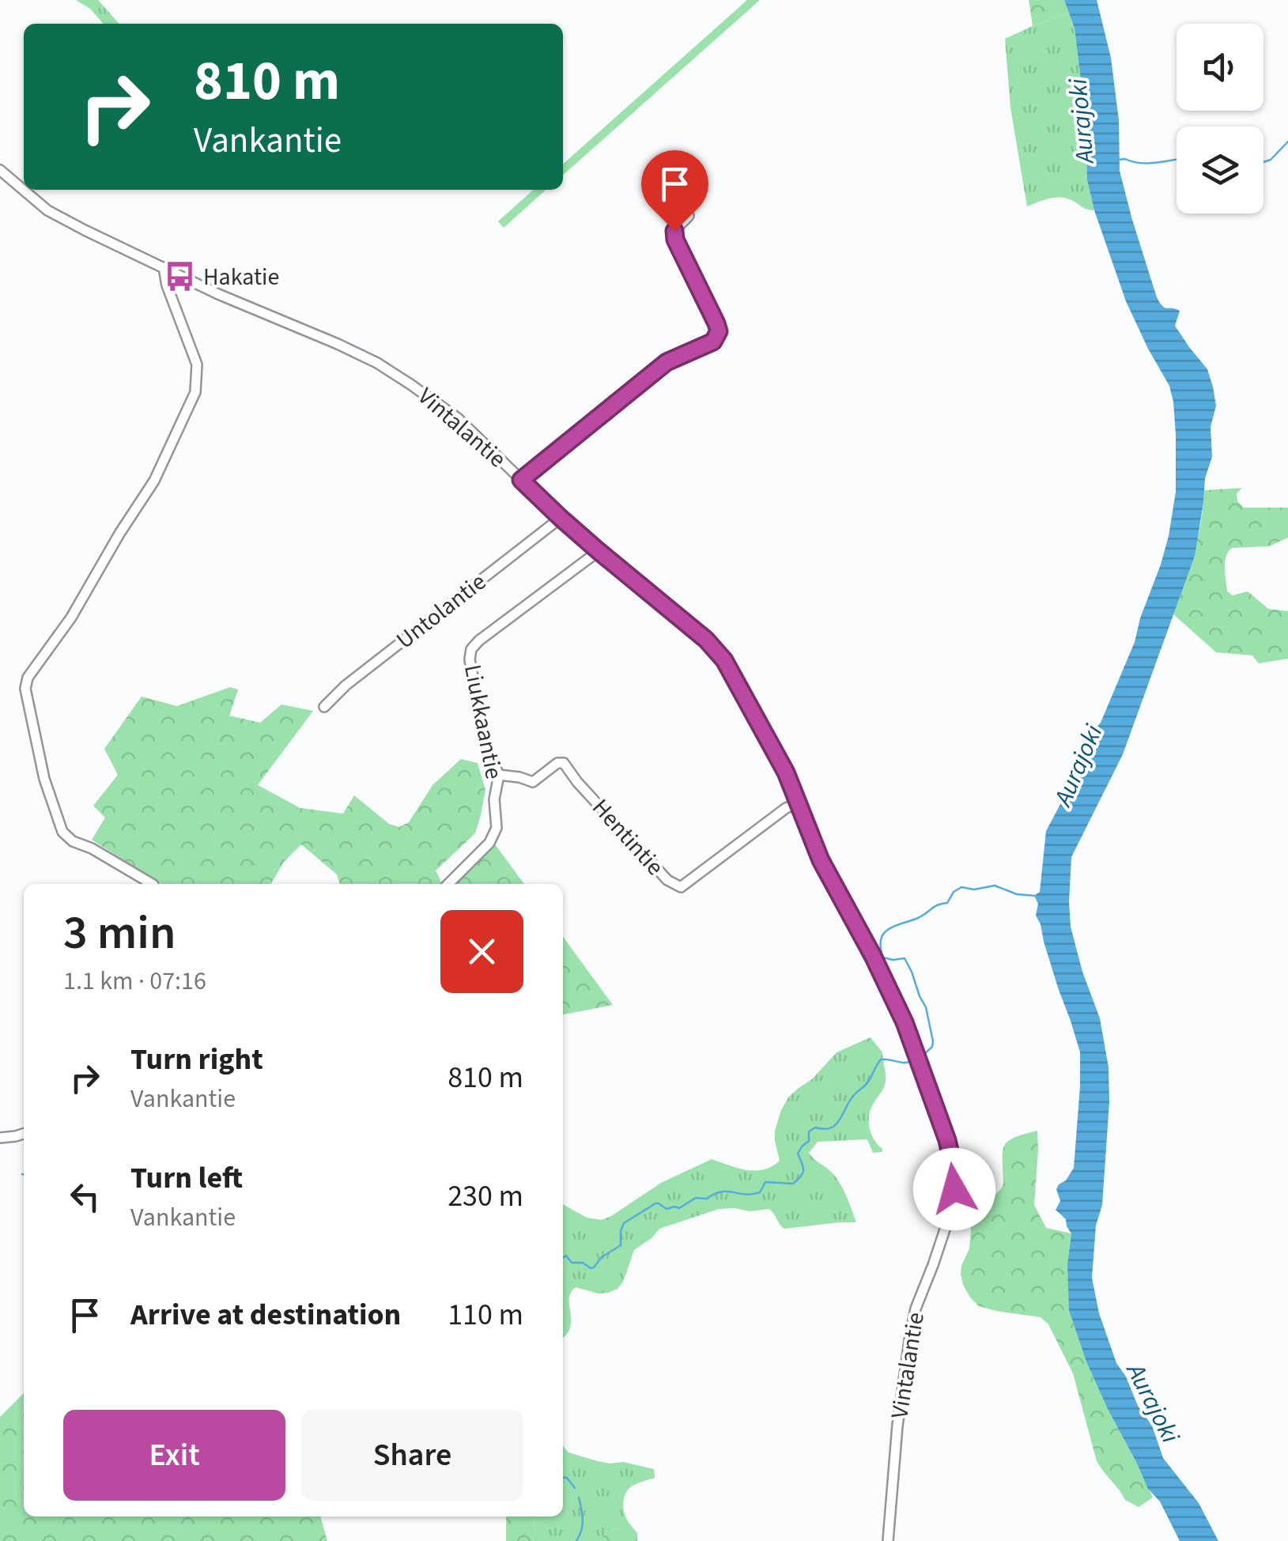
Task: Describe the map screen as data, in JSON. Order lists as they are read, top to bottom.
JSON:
{
  "streets": {
    "street": [
      "Vintalantie",
      "Untolantie",
      "Liukkaantie",
      "Hentintie"
    ]
  },
  "crossings": [
    ["Vintalantie", "Untolantie"],
    ["Vintalantie", "Liukkaantie"],
    ["Vintalantie", "Hentintie"],
    ["Liukkaantie", "Hentintie"]
  ],
  "water": ["Aurajoki"],
  "places": {
    "bus stop": ["Hakatie"]
  },
  "page": {
    "turn": ["810 m", "Vankantie"],
    "heading": ["3 min", "1.1 km · 07:16"],
    "list": [
      {
        "name": "Turn right",
        "note": "Vankantie",
        "value": "810 m"
      },
      {
        "name": "Turn left",
        "note": "Vankantie",
        "value": "230 m"
      },
      {
        "name": "Arrive at destination",
        "value": "110 m"
      }
    ],
    "buttons": ["Exit", "Share"]
  }
}
